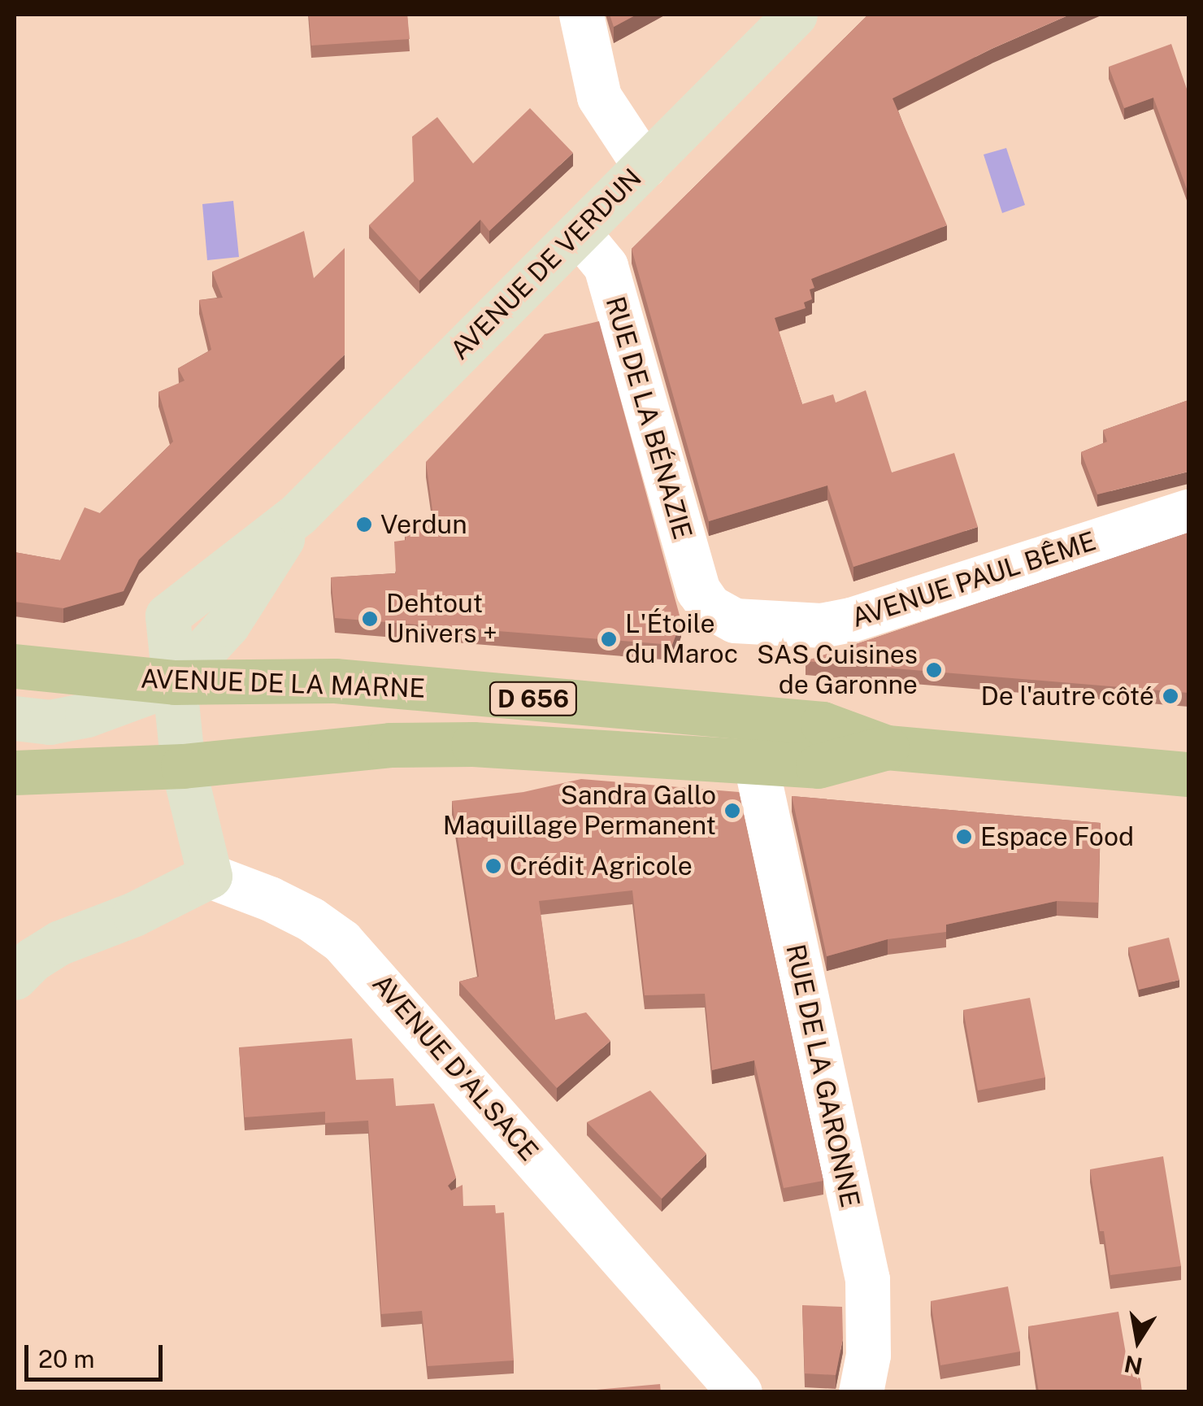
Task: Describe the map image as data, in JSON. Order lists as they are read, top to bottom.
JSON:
{
  "streets": {
    "main road": ["AVENUE DE VERDUN", "AVENUE DE LA MARNE", "D 656"],
    "street": [
      "RUE DE LA BÉNAZIE",
      "AVENUE PAUL BÊME",
      "AVENUE D'ALSACE",
      "RUE DE LA GARONNE"
    ]
  },
  "crossings": [
    ["AVENUE DE VERDUN", "RUE DE LA BÉNAZIE"],
    ["AVENUE DE VERDUN", "AVENUE DE LA MARNE"],
    ["RUE DE LA BÉNAZIE", "AVENUE PAUL BÊME"],
    ["AVENUE DE LA MARNE", "RUE DE LA GARONNE"]
  ],
  "places": [
    "Verdun",
    "Dehtout Univers +",
    "L'Étoile du Maroc",
    "SAS Cuisines de Garonne",
    "De l'autre côté",
    "Sandra Gallo Maquillage Permanent",
    "Espace Food",
    "Crédit Agricole"
  ],
  "scale_bar": "20 m",
  "north": "bottom"
}
